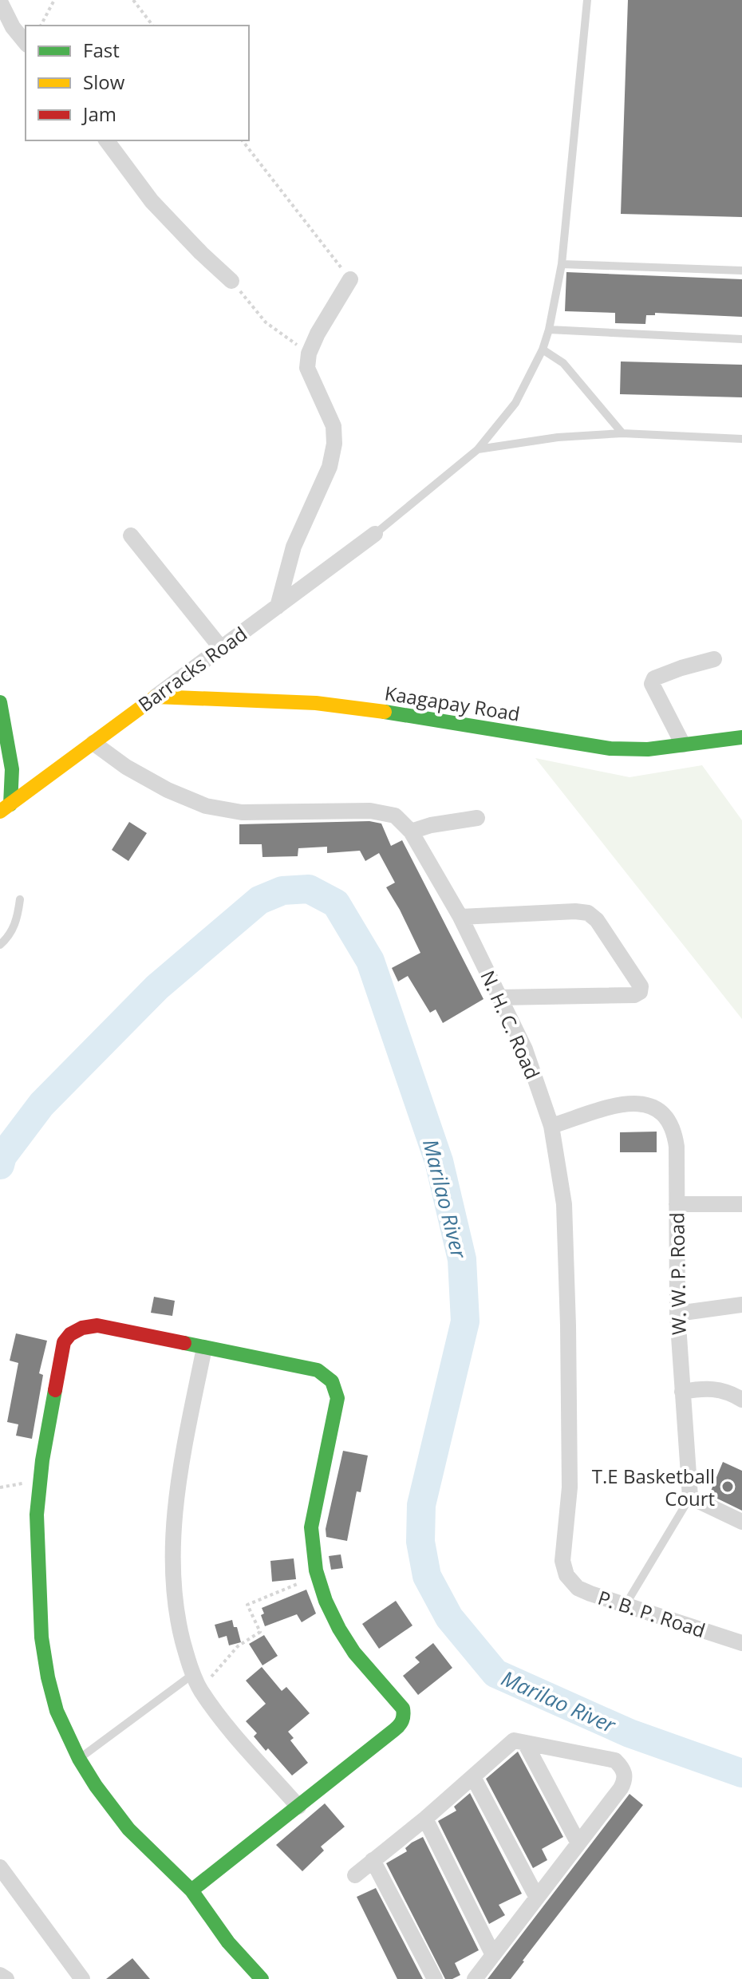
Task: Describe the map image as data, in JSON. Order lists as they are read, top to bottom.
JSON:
{
  "streets": {
    "street": [
      "Barracks Road",
      "Kaagapay Road",
      "N. H. C. Road",
      "W. W. P. Road",
      "P. B. P. Road"
    ]
  },
  "crossings": [
    ["Barracks Road", "Kaagapay Road"],
    ["Barracks Road", "N. H. C. Road"],
    ["N. H. C. Road", "W. W. P. Road"],
    ["N. H. C. Road", "P. B. P. Road"]
  ],
  "water": ["Marilao River"],
  "places": ["T.E Basketball Court"],
  "legend": ["Fast", "Slow", "Jam"]
}
